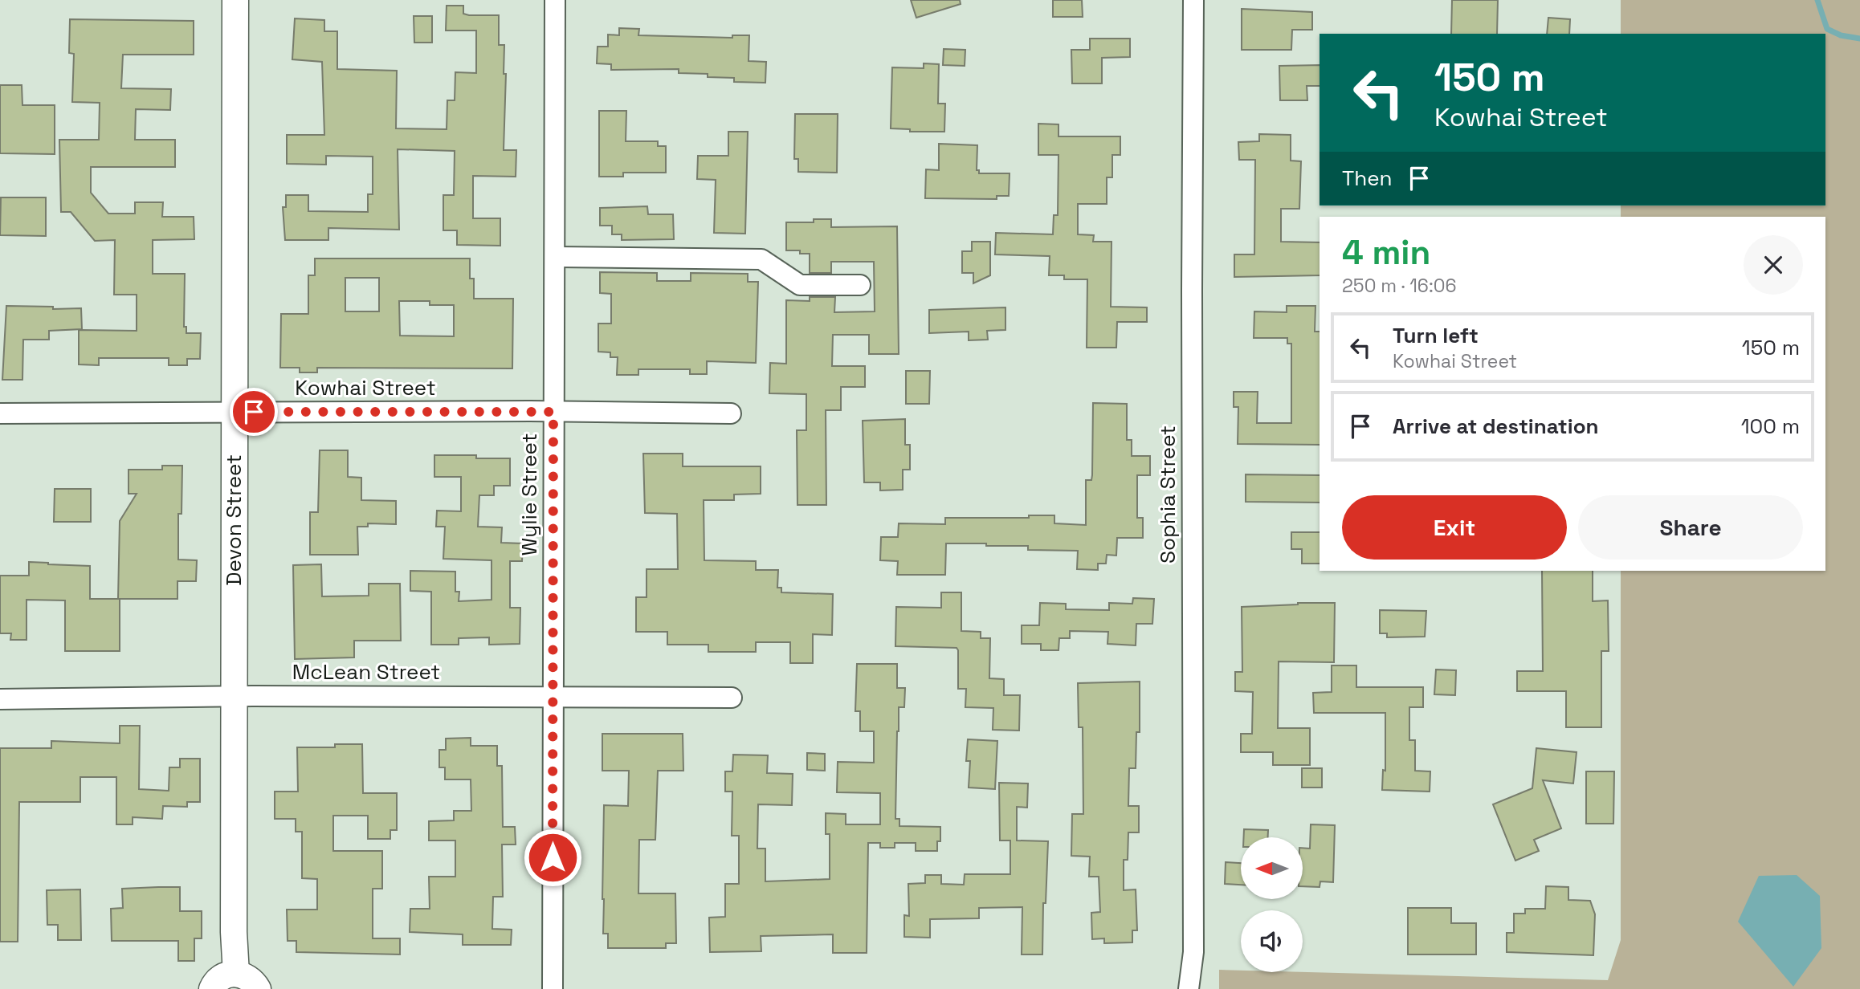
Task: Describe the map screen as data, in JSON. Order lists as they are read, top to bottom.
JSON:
{
  "streets": {
    "main road": ["Devon Street"],
    "street": [
      "Kowhai Street",
      "Wylie Street",
      "Sophia Street",
      "McLean Street"
    ]
  },
  "crossings": [
    ["Kowhai Street", "Wylie Street"],
    ["Kowhai Street", "Devon Street"],
    ["Wylie Street", "McLean Street"],
    ["Devon Street", "McLean Street"]
  ],
  "north": "left",
  "page": {
    "turn": ["150 m", "Kowhai Street"],
    "then": "Then",
    "heading": ["4 min", "250 m · 16:06"],
    "list": [
      {
        "name": "Turn left",
        "note": "Kowhai Street",
        "value": "150 m"
      },
      {
        "name": "Arrive at destination",
        "value": "100 m"
      }
    ],
    "buttons": ["Exit", "Share"]
  }
}
